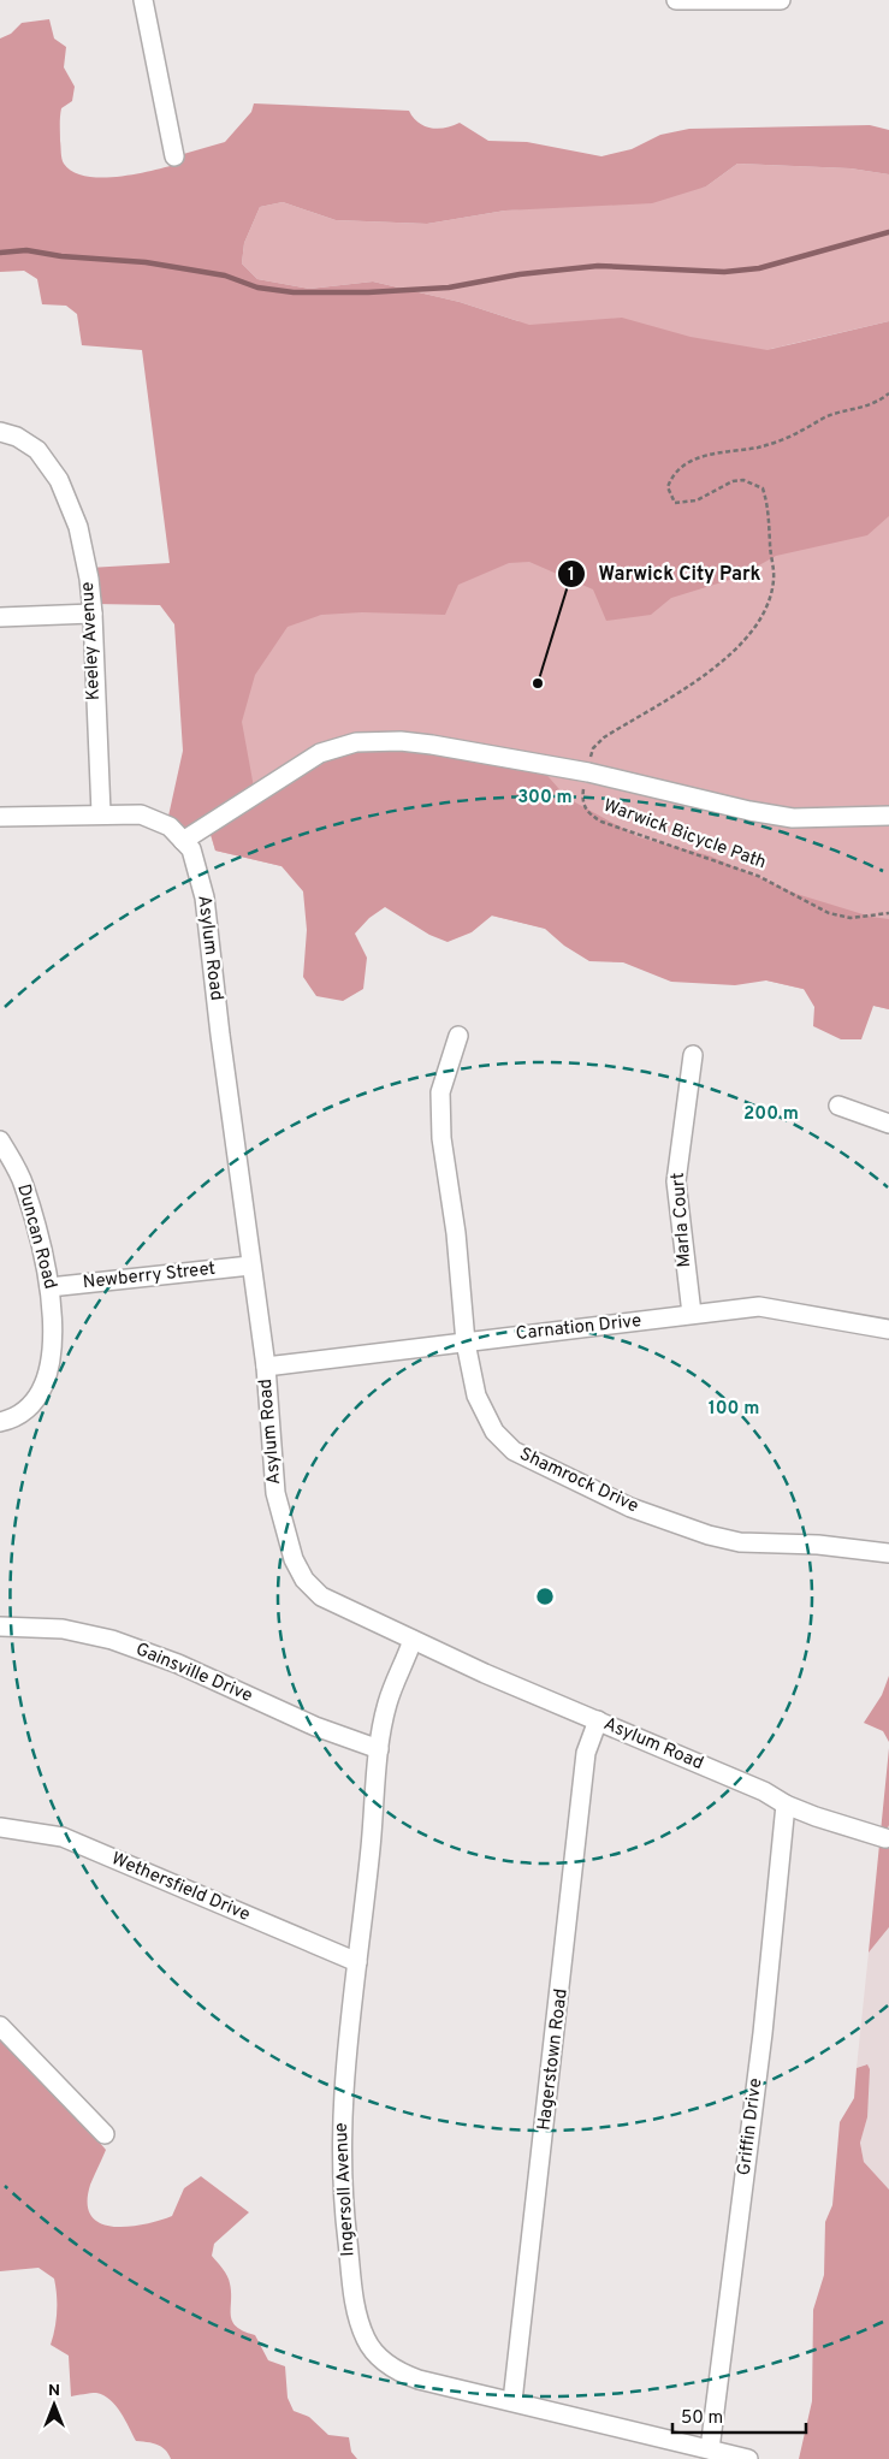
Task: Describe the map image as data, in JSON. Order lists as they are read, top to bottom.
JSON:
{
  "streets": {
    "street": [
      "Keeley Avenue",
      "Asylum Road",
      "Marla Court",
      "Duncan Road",
      "Newberry Street",
      "Carnation Drive",
      "Shamrock Drive",
      "Gainsville Drive",
      "Wethersfield Drive",
      "Hagerstown Road",
      "Griffin Drive",
      "Ingersoll Avenue"
    ],
    "path": ["Warwick Bicycle Path"]
  },
  "crossings": [
    ["Keeley Avenue", "Asylum Road"],
    ["Asylum Road", "Newberry Street"],
    ["Asylum Road", "Carnation Drive"],
    ["Asylum Road", "Hagerstown Road"],
    ["Asylum Road", "Griffin Drive"],
    ["Asylum Road", "Ingersoll Avenue"],
    ["Marla Court", "Carnation Drive"],
    ["Duncan Road", "Newberry Street"],
    ["Carnation Drive", "Shamrock Drive"],
    ["Gainsville Drive", "Ingersoll Avenue"],
    ["Wethersfield Drive", "Ingersoll Avenue"],
    ["Hagerstown Road", "Ingersoll Avenue"],
    ["Griffin Drive", "Ingersoll Avenue"]
  ],
  "places": ["Warwick City Park"],
  "scale_bar": "50 m",
  "north": "top",
  "rings": ["300 m", "200 m", "100 m"]
}
